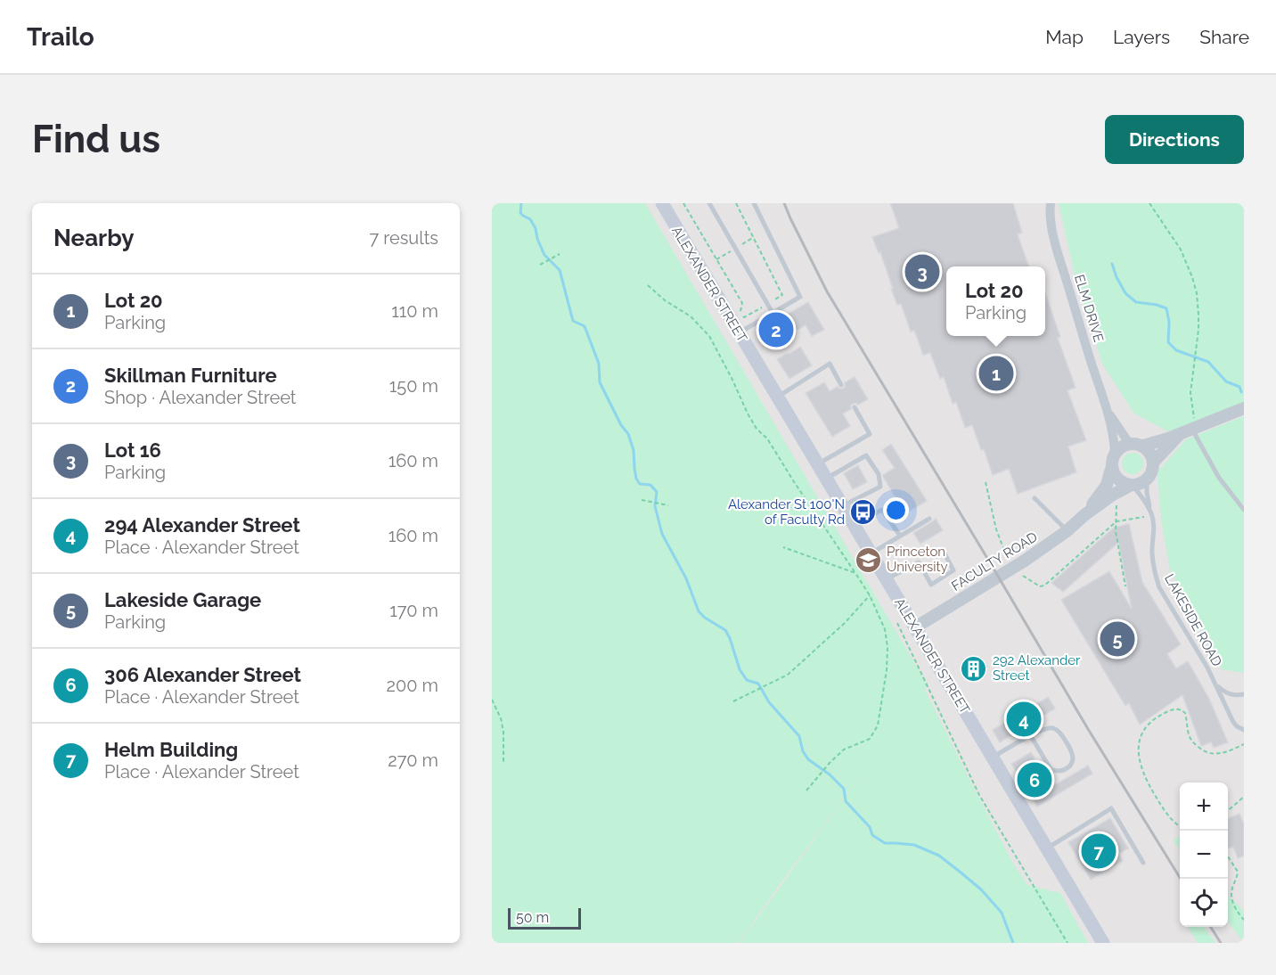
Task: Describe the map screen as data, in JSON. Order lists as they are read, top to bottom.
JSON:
{
  "streets": {
    "main road": ["ALEXANDER STREET"],
    "street": ["ELM DRIVE", "FACULTY ROAD"],
    "lane": ["LAKESIDE ROAD"]
  },
  "crossings": [
    ["ALEXANDER STREET", "FACULTY ROAD"],
    ["ELM DRIVE", "FACULTY ROAD"],
    ["ELM DRIVE", "LAKESIDE ROAD"],
    ["FACULTY ROAD", "LAKESIDE ROAD"]
  ],
  "places": {
    "bus stop": ["Alexander St 100'N of Faculty Rd"],
    "school or university": ["Princeton University"],
    "building": ["292 Alexander Street"]
  },
  "scale_bar": "50 m",
  "page": {
    "header": "Trailo",
    "nav": ["Map", "Layers", "Share"],
    "buttons": "Directions",
    "title": "Find us",
    "heading": ["Nearby", "7 results"],
    "pins": [
      "3",
      "2",
      "1",
      "5",
      "4",
      "6",
      "7"
    ],
    "popup": ["Lot 20", "Parking"],
    "list": [
      {
        "mark": "1",
        "name": "Lot 20",
        "note": "Parking",
        "value": "110 m"
      },
      {
        "mark": "2",
        "name": "Skillman Furniture",
        "note": "Shop · Alexander Street",
        "value": "150 m"
      },
      {
        "mark": "3",
        "name": "Lot 16",
        "note": "Parking",
        "value": "160 m"
      },
      {
        "mark": "4",
        "name": "294 Alexander Street",
        "note": "Place · Alexander Street",
        "value": "160 m"
      },
      {
        "mark": "5",
        "name": "Lakeside Garage",
        "note": "Parking",
        "value": "170 m"
      },
      {
        "mark": "6",
        "name": "306 Alexander Street",
        "note": "Place · Alexander Street",
        "value": "200 m"
      },
      {
        "mark": "7",
        "name": "Helm Building",
        "note": "Place · Alexander Street",
        "value": "270 m"
      }
    ],
    "map_buttons": ["+", "−"],
    "scale": "50 m"
  }
}
